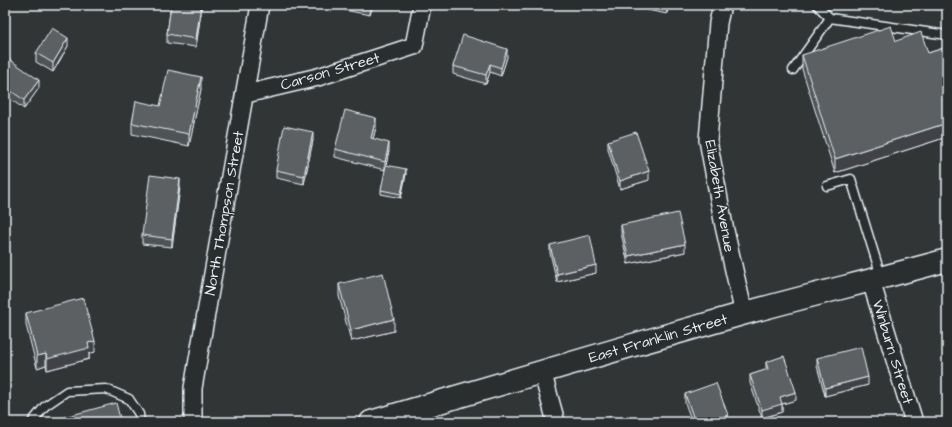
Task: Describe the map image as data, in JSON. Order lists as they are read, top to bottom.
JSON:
{
  "streets": {
    "main road": ["East Franklin Street"],
    "street": [
      "Carson Street",
      "Elizabeth Avenue",
      "North Thompson Street",
      "Winburn Street"
    ]
  },
  "crossings": [
    ["Carson Street", "North Thompson Street"],
    ["Elizabeth Avenue", "East Franklin Street"],
    ["East Franklin Street", "Winburn Street"]
  ]
}
